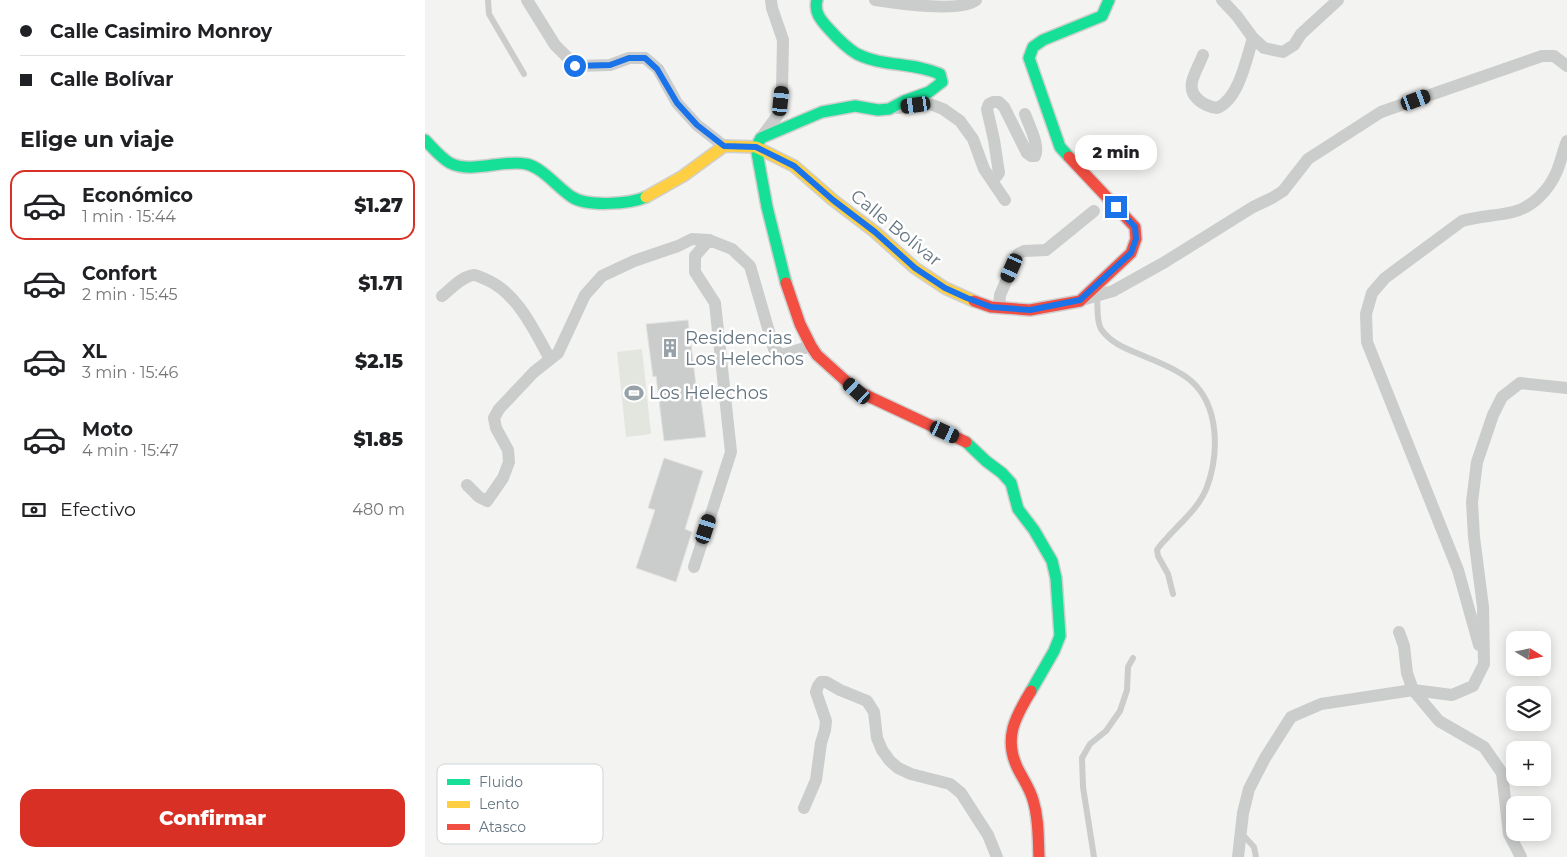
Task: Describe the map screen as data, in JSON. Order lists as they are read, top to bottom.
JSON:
{
  "streets": {
    "street": ["Calle Bolívar"]
  },
  "places": {
    "building": ["Residencias Los Helechos"],
    "sports": ["Los Helechos"]
  },
  "legend": ["Fluido", "Lento", "Atasco"],
  "north": "right",
  "page": {
    "banner": ["Calle Casimiro Monroy", "Calle Bolívar"],
    "heading": "Elige un viaje",
    "bubble": "2 min",
    "list": [
      {
        "name": "Económico",
        "note": "1 min · 15:44",
        "value": "$1.27"
      },
      {
        "name": "Confort",
        "note": "2 min · 15:45",
        "value": "$1.71"
      },
      {
        "name": "XL",
        "note": "3 min · 15:46",
        "value": "$2.15"
      },
      {
        "name": "Moto",
        "note": "4 min · 15:47",
        "value": "$1.85"
      }
    ],
    "pay": ["Efectivo", "480 m"],
    "map_buttons": ["+", "−"],
    "buttons": "Confirmar"
  }
}
